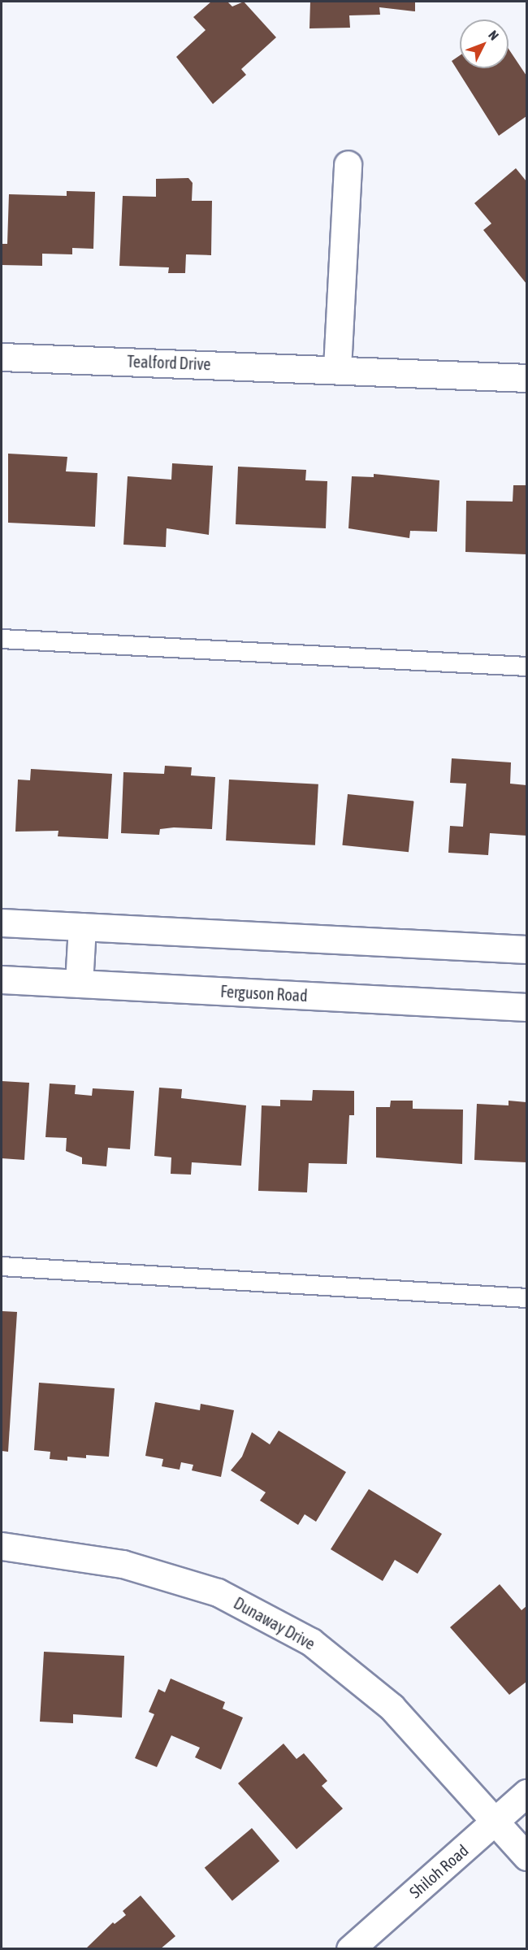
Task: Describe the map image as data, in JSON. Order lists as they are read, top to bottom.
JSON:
{
  "streets": {
    "street": [
      "Tealford Drive",
      "Ferguson Road",
      "Dunaway Drive",
      "Shiloh Road"
    ]
  },
  "crossings": [
    ["Dunaway Drive", "Shiloh Road"]
  ],
  "north": "top right"
}
